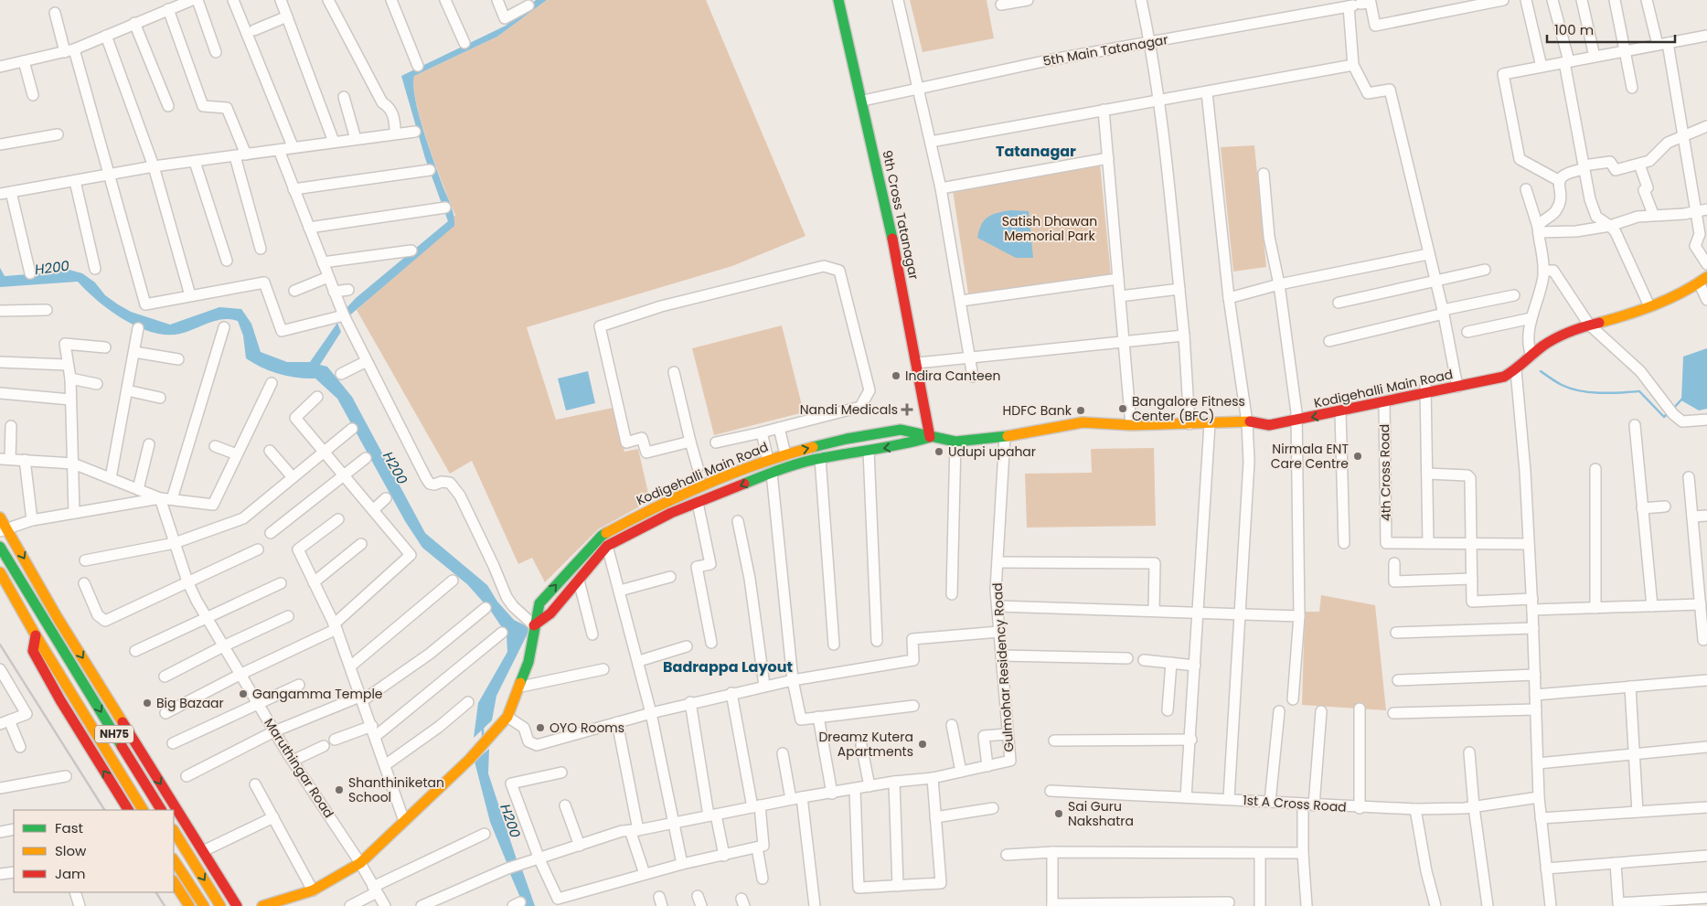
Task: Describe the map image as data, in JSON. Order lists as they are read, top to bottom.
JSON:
{
  "streets": {
    "main road": ["9th Cross Tatanagar", "Kodigehalli Main Road", "NH75"],
    "street": [
      "5th Main Tatanagar",
      "4th Cross Road",
      "Gulmohar Residency Road",
      "Maruthingar Road",
      "1st A Cross Road"
    ]
  },
  "crossings": [
    ["5th Main Tatanagar", "9th Cross Tatanagar"],
    ["9th Cross Tatanagar", "Kodigehalli Main Road"],
    ["Kodigehalli Main Road", "4th Cross Road"],
    ["Kodigehalli Main Road", "Gulmohar Residency Road"],
    ["Kodigehalli Main Road", "Maruthingar Road"]
  ],
  "districts": ["Tatanagar", "Badrappa Layout"],
  "water": ["H200"],
  "parks": ["Satish Dhawan Memorial Park"],
  "places": {
    "other": [
      "Indira Canteen",
      "Bangalore Fitness Center (BFC)",
      "HDFC Bank",
      "Udupi upahar",
      "Nirmala ENT Care Centre",
      "Gangamma Temple",
      "Big Bazaar",
      "OYO Rooms",
      "Dreamz Kutera Apartments",
      "Shanthiniketan School",
      "Sai Guru Nakshatra"
    ],
    "health": ["Nandi Medicals"]
  },
  "legend": ["Fast", "Slow", "Jam"],
  "scale_bar": "100 m"
}
